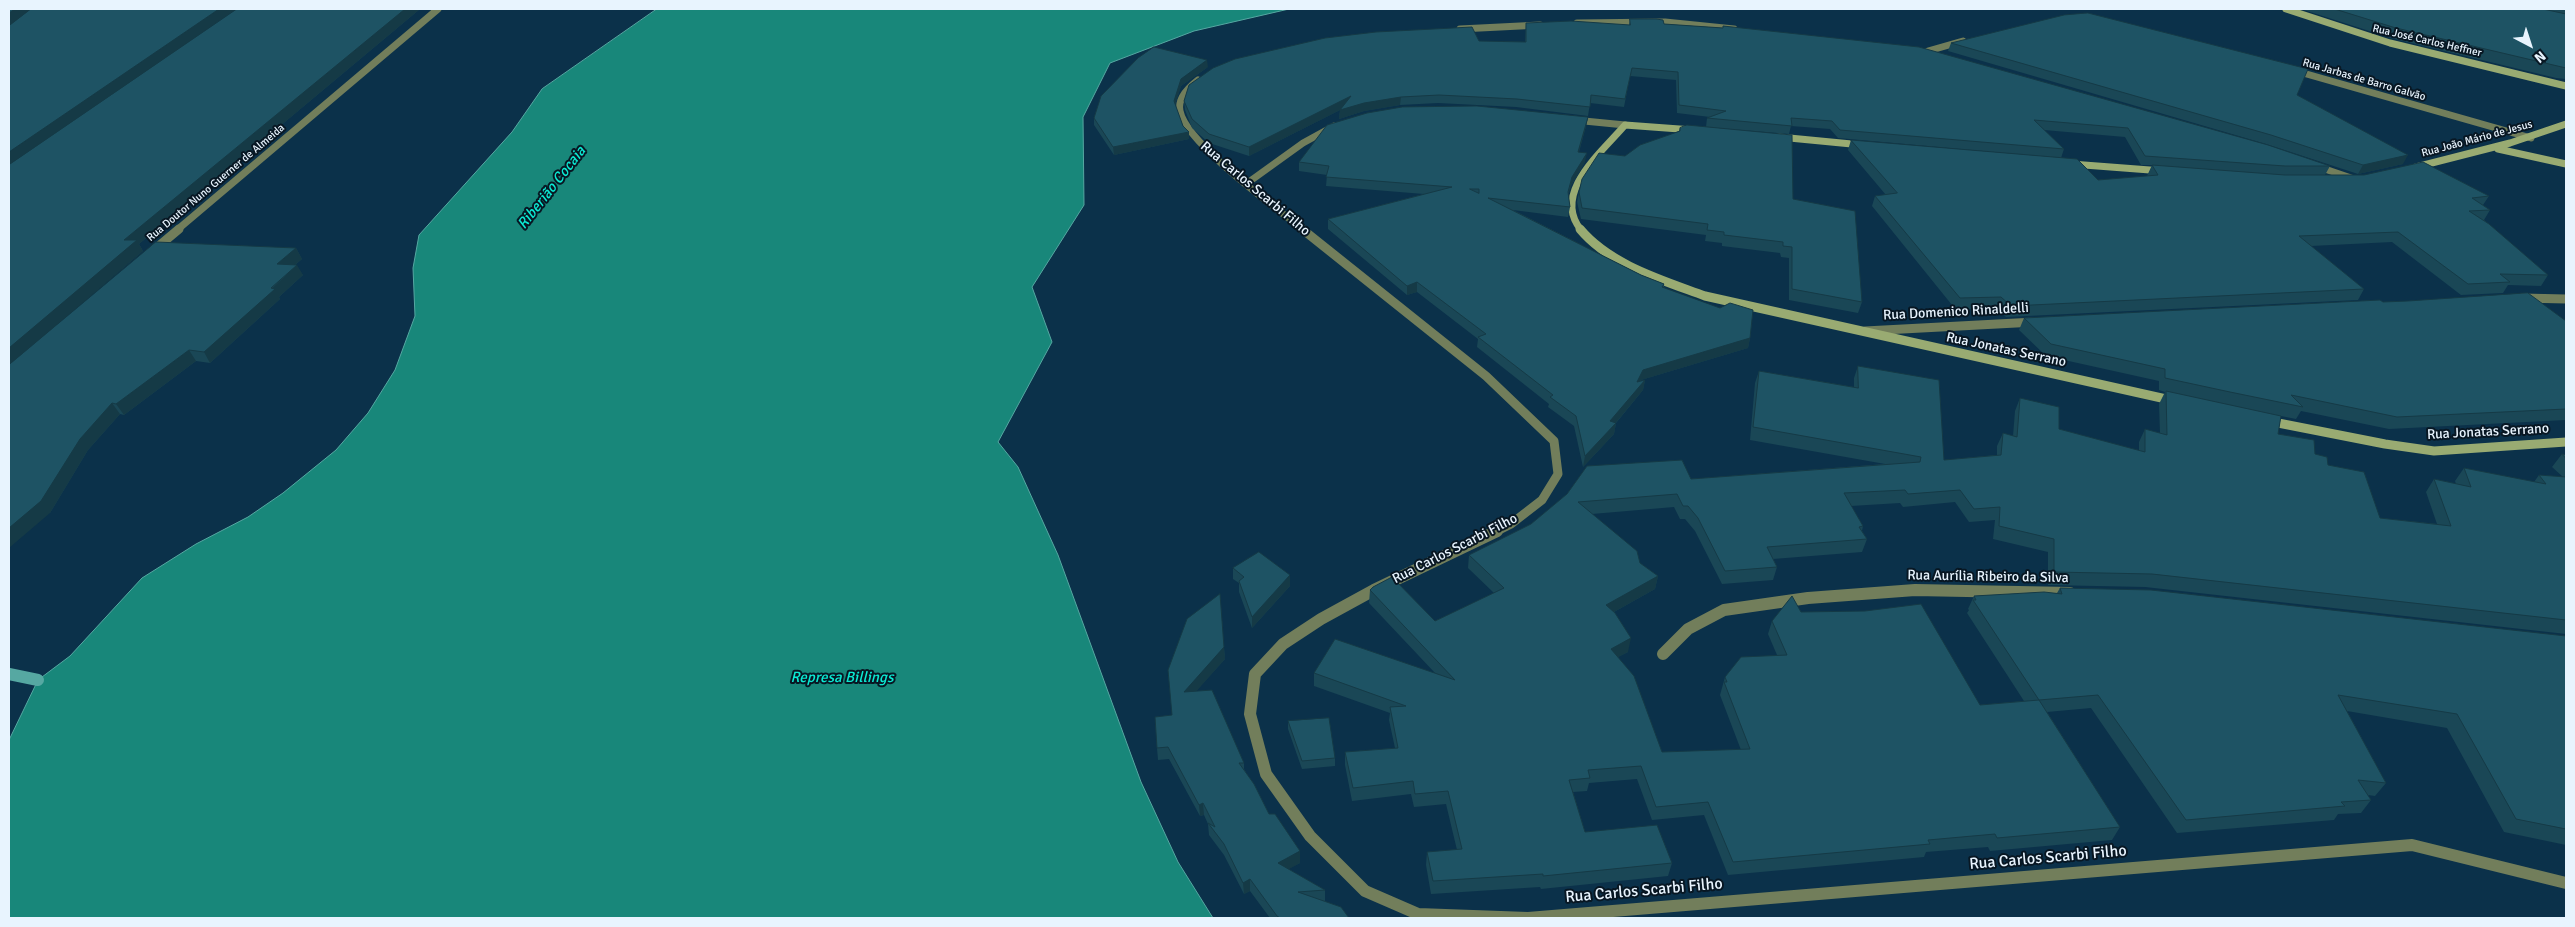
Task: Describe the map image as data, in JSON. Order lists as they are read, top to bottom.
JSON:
{
  "streets": {
    "street": [
      "Rua José Carlos Heffner",
      "Rua Jarbas de Barro Galvão",
      "Rua João Mário de Jesus",
      "Rua Doutor Nuno Guerner de Almeida",
      "Rua Carlos Scarbi Filho",
      "Rua Domenico Rinaldelli",
      "Rua Jonatas Serrano",
      "Rua Aurília Ribeiro da Silva"
    ]
  },
  "crossings": [
    ["Rua Jarbas de Barro Galvão", "Rua João Mário de Jesus"],
    ["Rua Domenico Rinaldelli", "Rua Jonatas Serrano"]
  ],
  "water": ["Riberião Cocaia", "Represa Billings"],
  "north": "bottom right"
}
